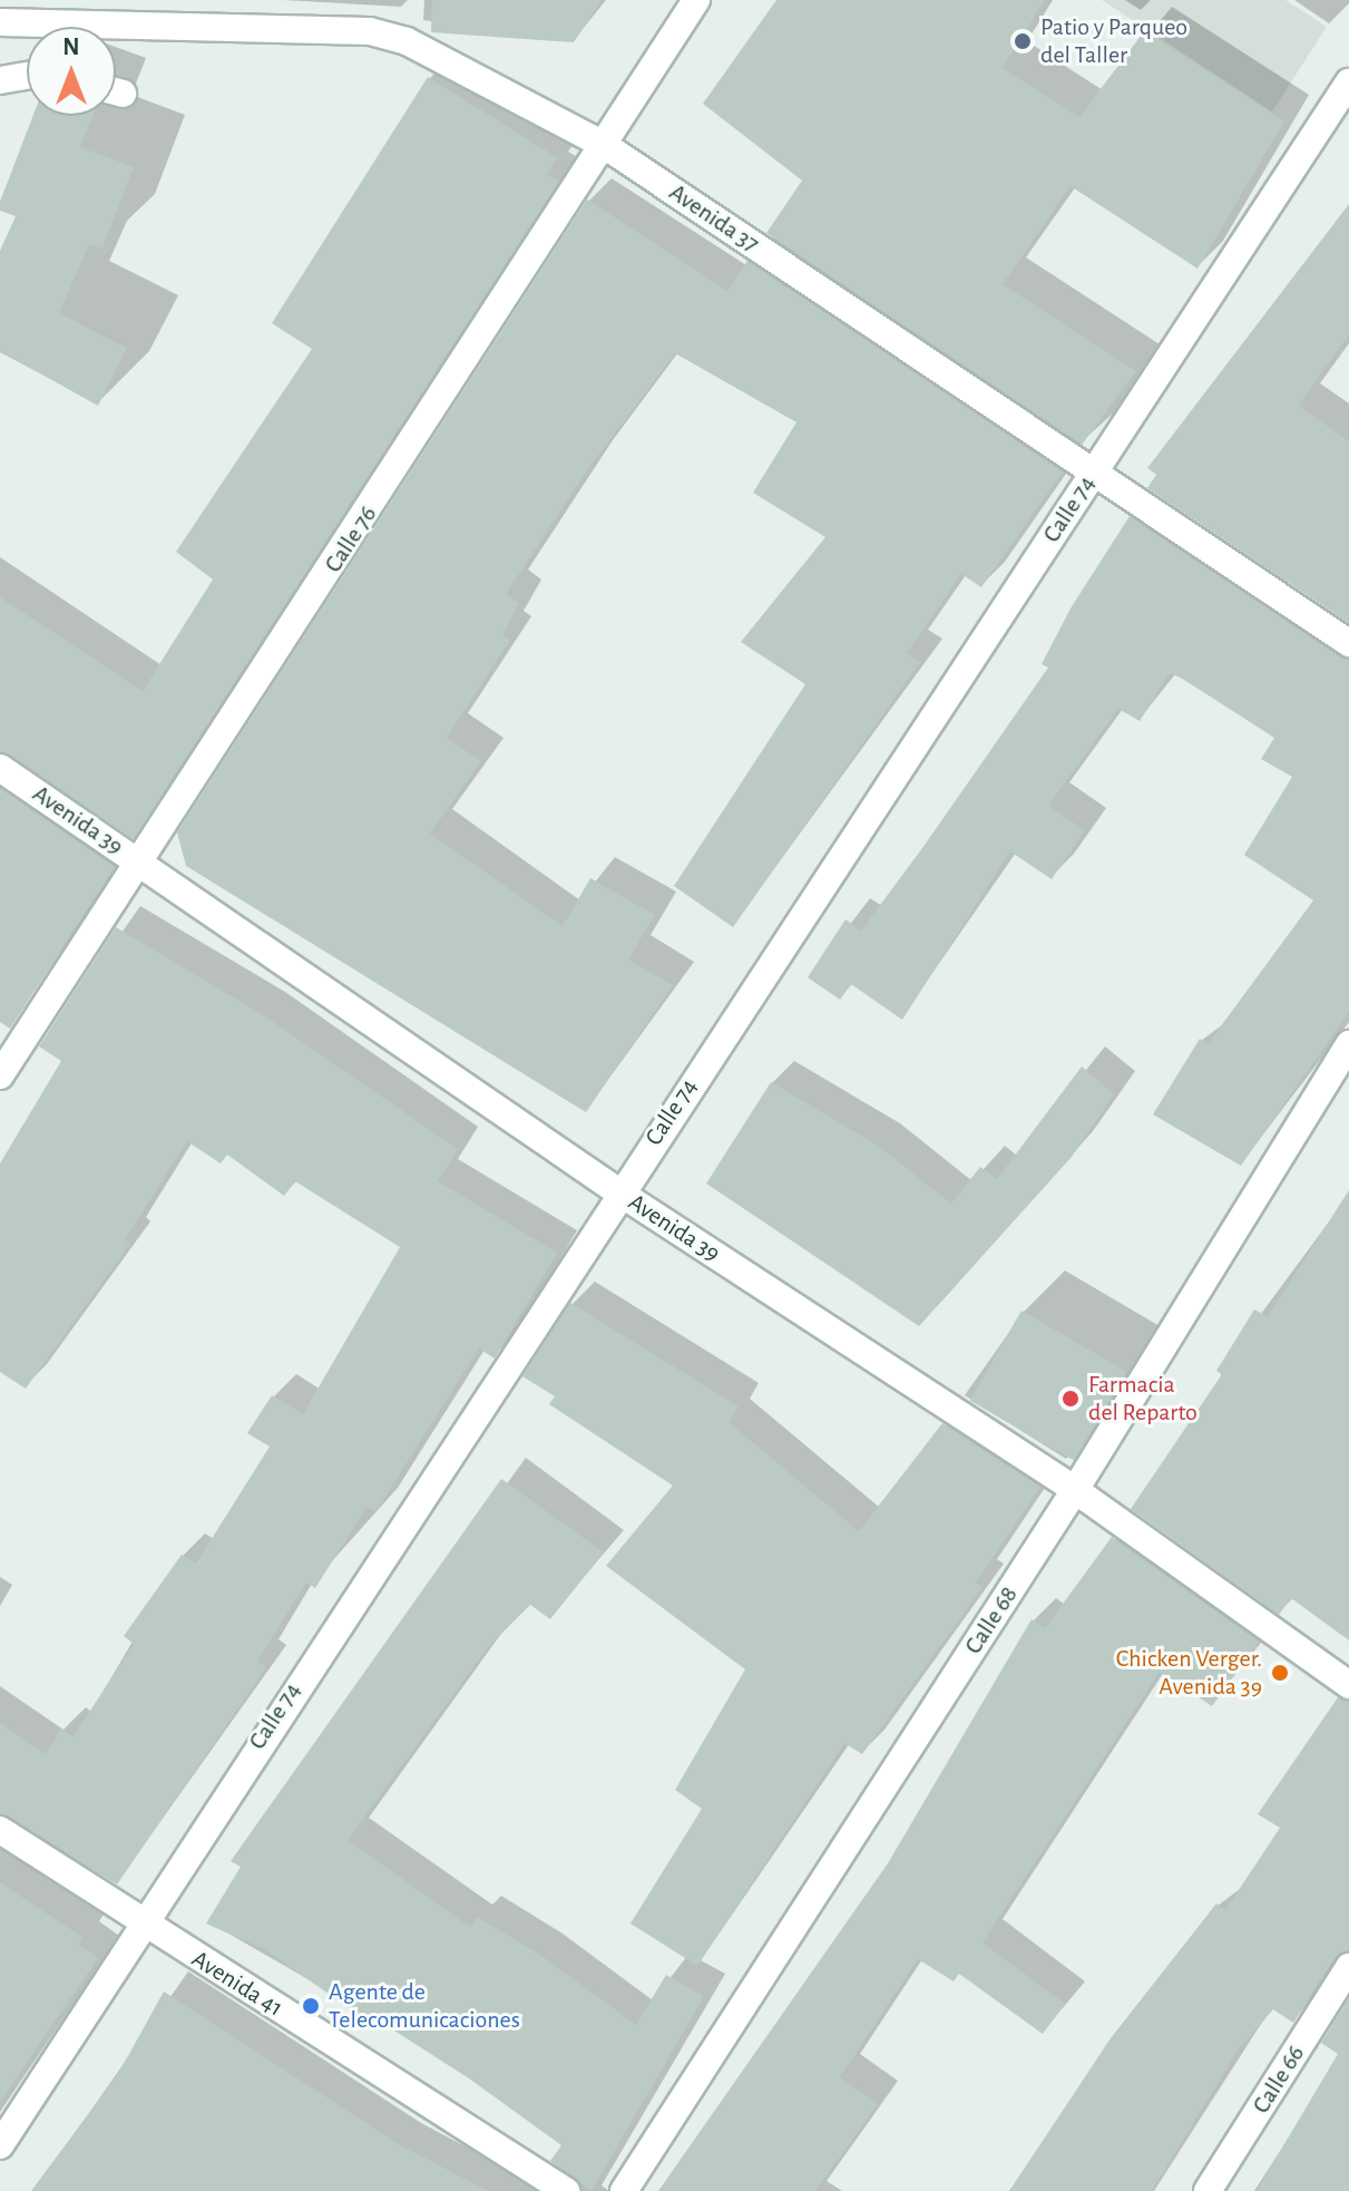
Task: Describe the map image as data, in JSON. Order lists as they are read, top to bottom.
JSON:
{
  "streets": {
    "street": [
      "Avenida 37",
      "Calle 74",
      "Calle 76",
      "Avenida 39",
      "Calle 68",
      "Avenida 41",
      "Calle 66"
    ]
  },
  "crossings": [
    ["Avenida 37", "Calle 74"],
    ["Avenida 37", "Calle 76"],
    ["Calle 74", "Avenida 39"],
    ["Calle 74", "Avenida 41"],
    ["Calle 76", "Avenida 39"],
    ["Avenida 39", "Calle 68"]
  ],
  "places": [
    "Patio y Parqueo del Taller",
    "Farmacia del Reparto",
    "Chicken Verger. Avenida 39",
    "Agente de Telecomunicaciones"
  ],
  "north": "top"
}
